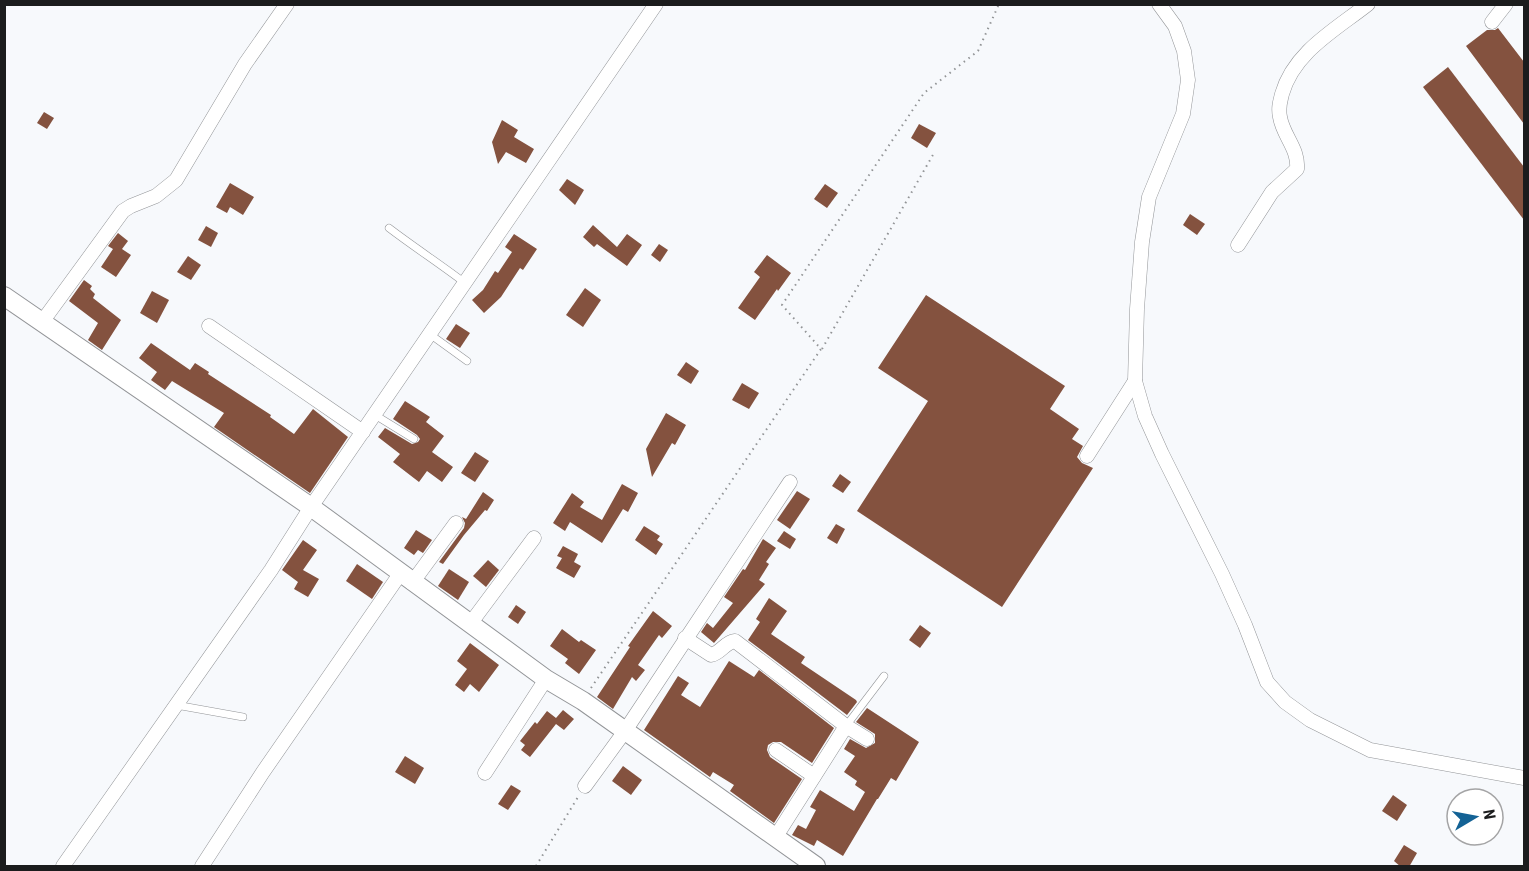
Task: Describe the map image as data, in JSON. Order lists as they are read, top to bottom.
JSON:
{
  "north": "right"
}
